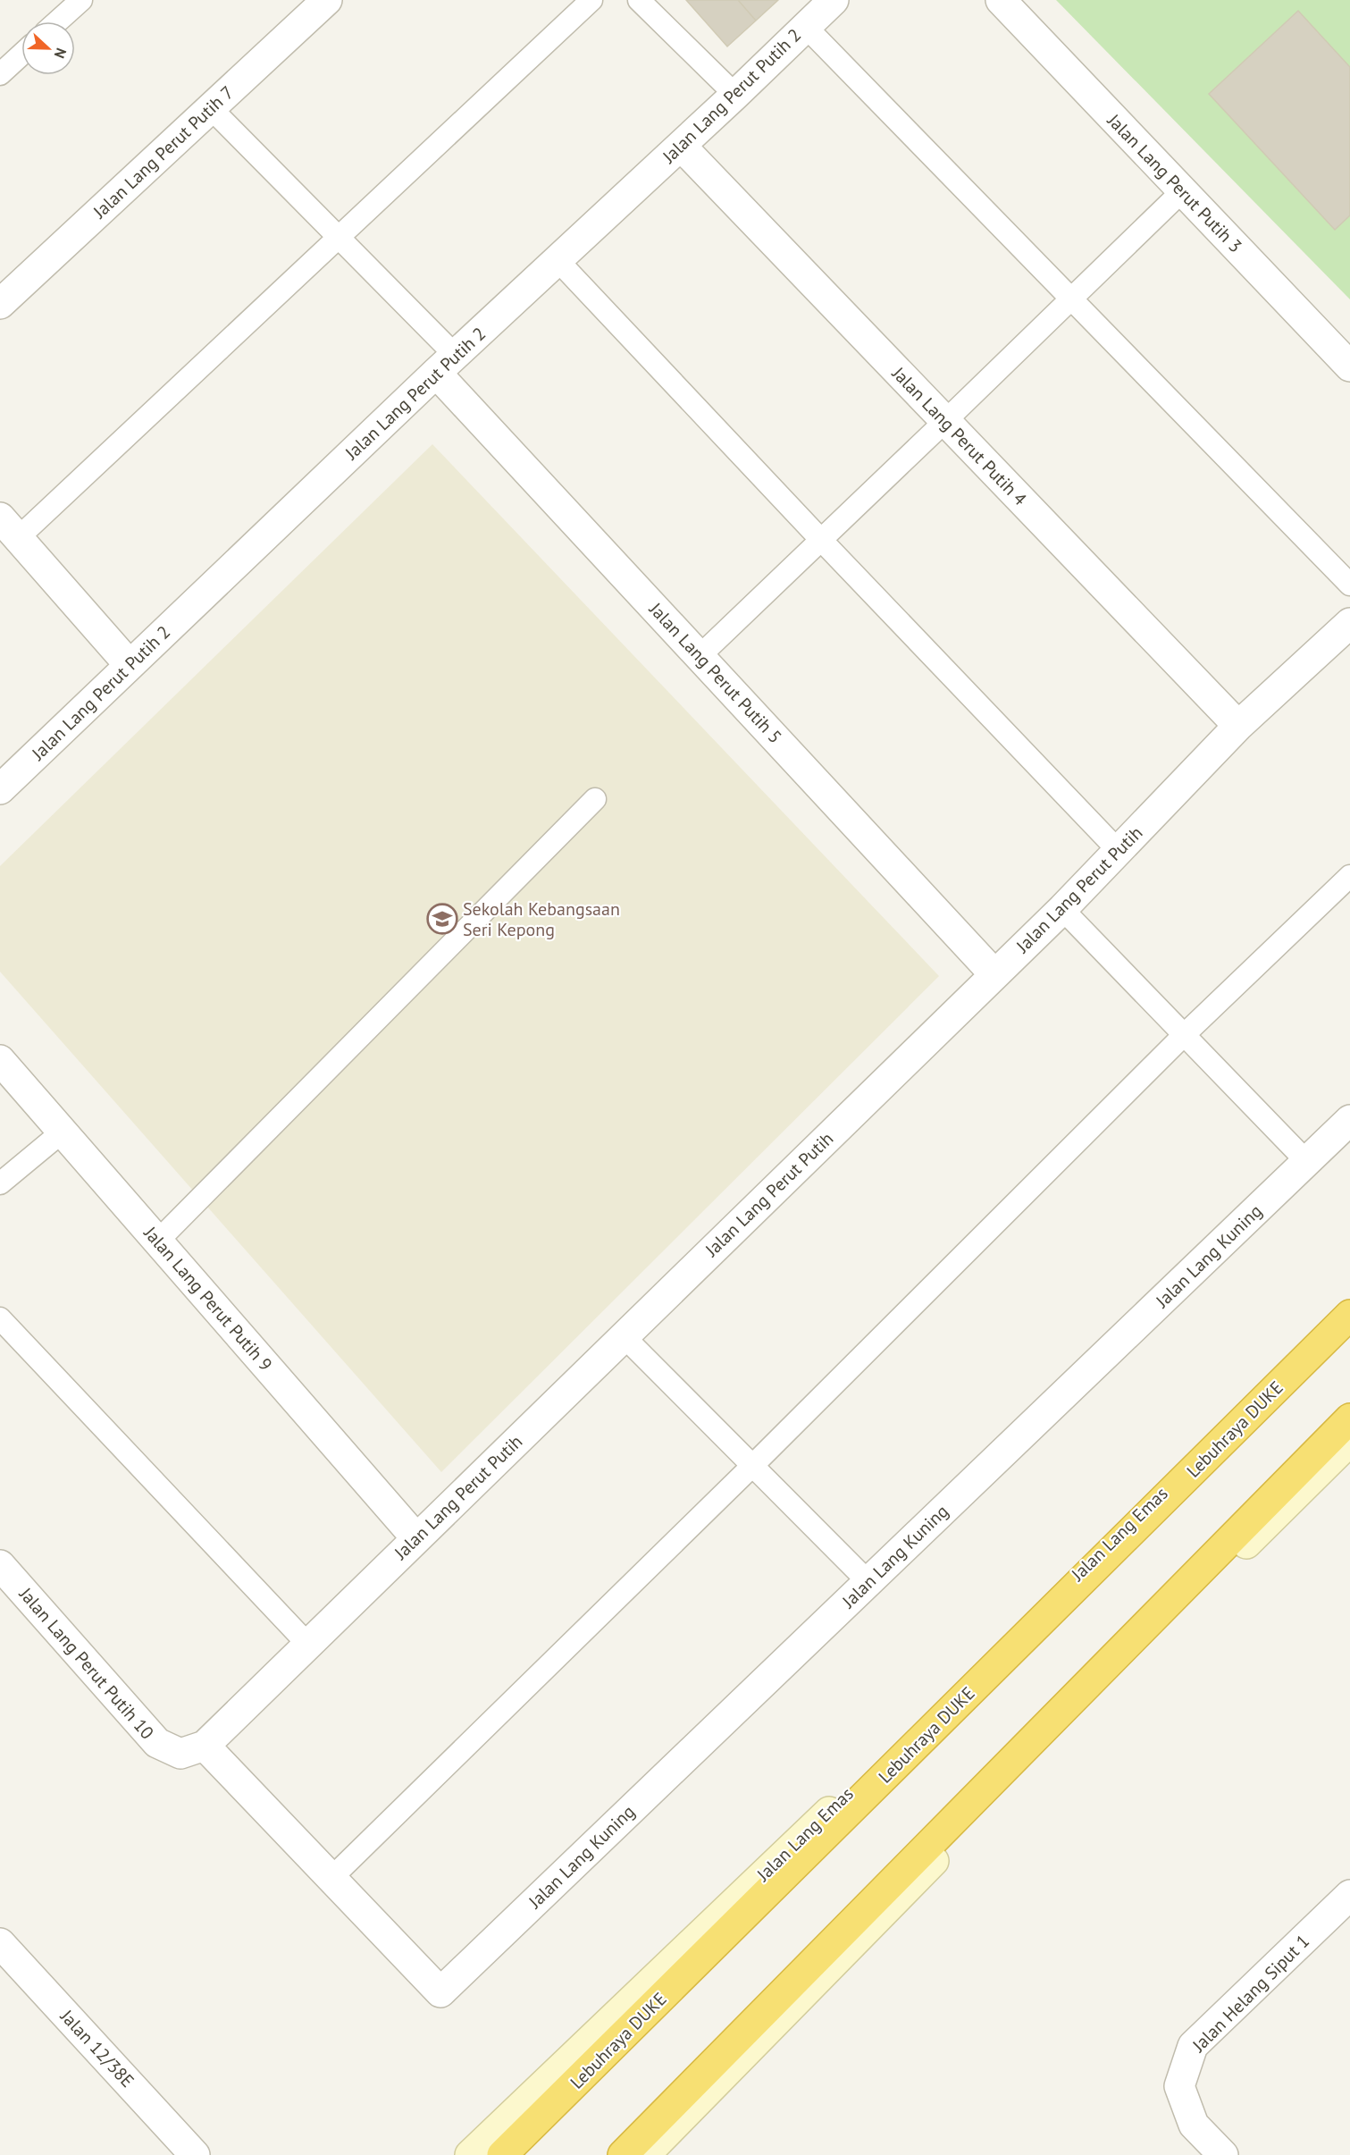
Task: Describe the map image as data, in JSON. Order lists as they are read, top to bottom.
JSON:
{
  "streets": {
    "highway": ["Lebuhraya DUKE"],
    "main road": ["Jalan Lang Emas"],
    "street": [
      "Jalan Lang Perut Putih 2",
      "Jalan Lang Perut Putih 7",
      "Jalan Lang Perut Putih 3",
      "Jalan Lang Perut Putih 4",
      "Jalan Lang Perut Putih 5",
      "Jalan Lang Perut Putih",
      "Jalan Lang Kuning",
      "Jalan Lang Perut Putih 9",
      "Jalan Lang Perut Putih 10",
      "Jalan Helang Siput 1",
      "Jalan 12/38E"
    ]
  },
  "crossings": [
    ["Jalan Lang Perut Putih 2", "Jalan Lang Perut Putih 4"],
    ["Jalan Lang Perut Putih 2", "Jalan Lang Perut Putih 5"],
    ["Jalan Lang Perut Putih 4", "Jalan Lang Perut Putih"],
    ["Jalan Lang Perut Putih 5", "Jalan Lang Perut Putih"],
    ["Jalan Lang Perut Putih", "Jalan Lang Perut Putih 9"],
    ["Jalan Lang Perut Putih", "Jalan Lang Perut Putih 10"],
    ["Lebuhraya DUKE", "Jalan Lang Emas"]
  ],
  "places": {
    "school or university": ["Sekolah Kebangsaan Seri Kepong"]
  },
  "north": "right"
}
